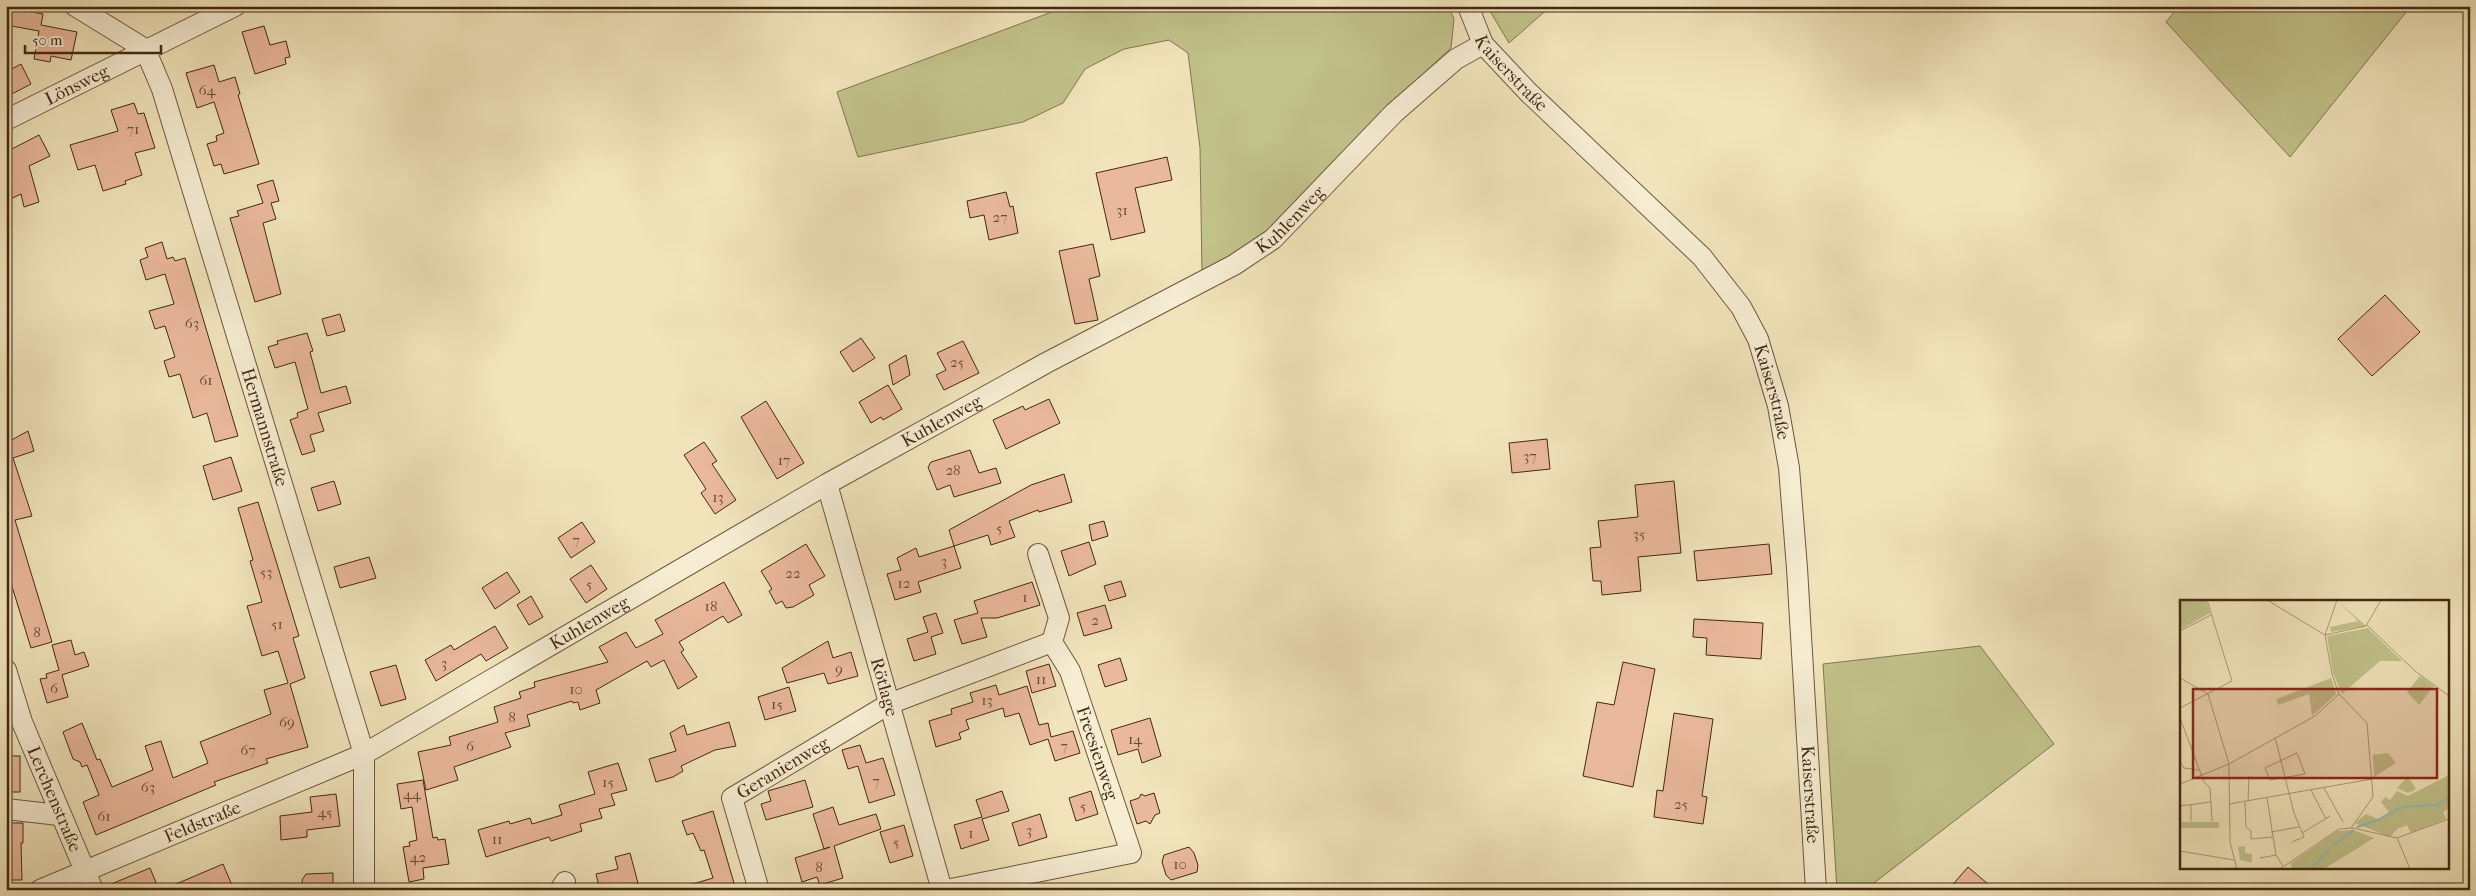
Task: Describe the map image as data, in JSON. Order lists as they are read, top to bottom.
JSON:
{
  "streets": {
    "street": [
      "Kaiserstraße",
      "Lönsweg",
      "Kuhlenweg",
      "Hermannstraße",
      "Rötlage",
      "Freesienweg",
      "Geranienweg",
      "Lerchenstraße",
      "Feldstraße"
    ]
  },
  "crossings": [
    ["Kaiserstraße", "Kuhlenweg"],
    ["Lönsweg", "Hermannstraße"],
    ["Kuhlenweg", "Hermannstraße"],
    ["Kuhlenweg", "Rötlage"],
    ["Kuhlenweg", "Feldstraße"],
    ["Hermannstraße", "Feldstraße"],
    ["Rötlage", "Geranienweg"],
    ["Lerchenstraße", "Feldstraße"]
  ],
  "house_numbers": [
    "64",
    "71",
    "31",
    "27",
    "63",
    "25",
    "61",
    "37",
    "17",
    "28",
    "13",
    "5",
    "35",
    "7",
    "3",
    "53",
    "22",
    "12",
    "5",
    "1",
    "18",
    "2",
    "51",
    "8",
    "3",
    "9",
    "11",
    "6",
    "10",
    "13",
    "15",
    "8",
    "69",
    "14",
    "6",
    "7",
    "67",
    "7",
    "15",
    "63",
    "44",
    "25",
    "5",
    "45",
    "61",
    "3",
    "1",
    "11",
    "5",
    "42",
    "10",
    "8"
  ],
  "scale_bar": "50 m"
}
